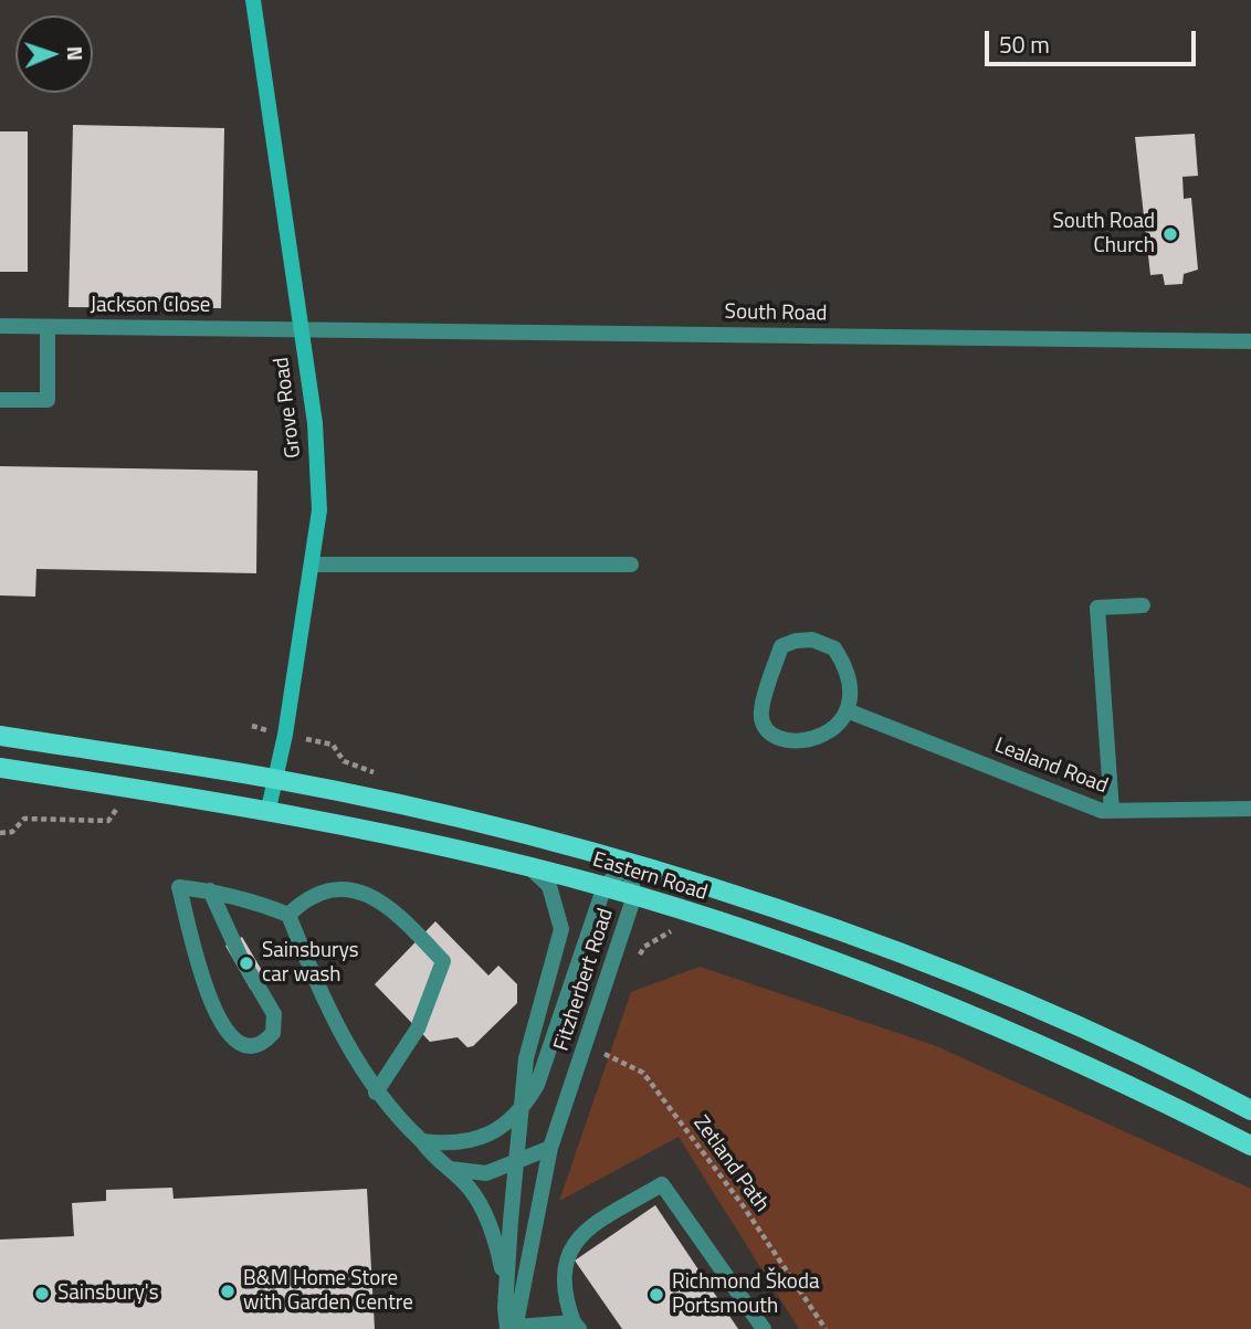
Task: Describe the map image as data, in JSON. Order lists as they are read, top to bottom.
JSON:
{
  "streets": {
    "main road": ["Eastern Road"],
    "street": [
      "Jackson Close",
      "South Road",
      "Grove Road",
      "Lealand Road",
      "Fitzherbert Road"
    ],
    "path": ["Zetland Path"]
  },
  "crossings": [
    ["Jackson Close", "South Road"],
    ["Jackson Close", "Grove Road"],
    ["South Road", "Grove Road"],
    ["Grove Road", "Eastern Road"],
    ["Eastern Road", "Fitzherbert Road"],
    ["Fitzherbert Road", "Zetland Path"]
  ],
  "places": [
    "South Road Church",
    "Sainsburys car wash",
    "B&M Home Store with Garden Centre",
    "Sainsbury's",
    "Richmond Škoda Portsmouth"
  ],
  "scale_bar": "50 m",
  "north": "right"
}
